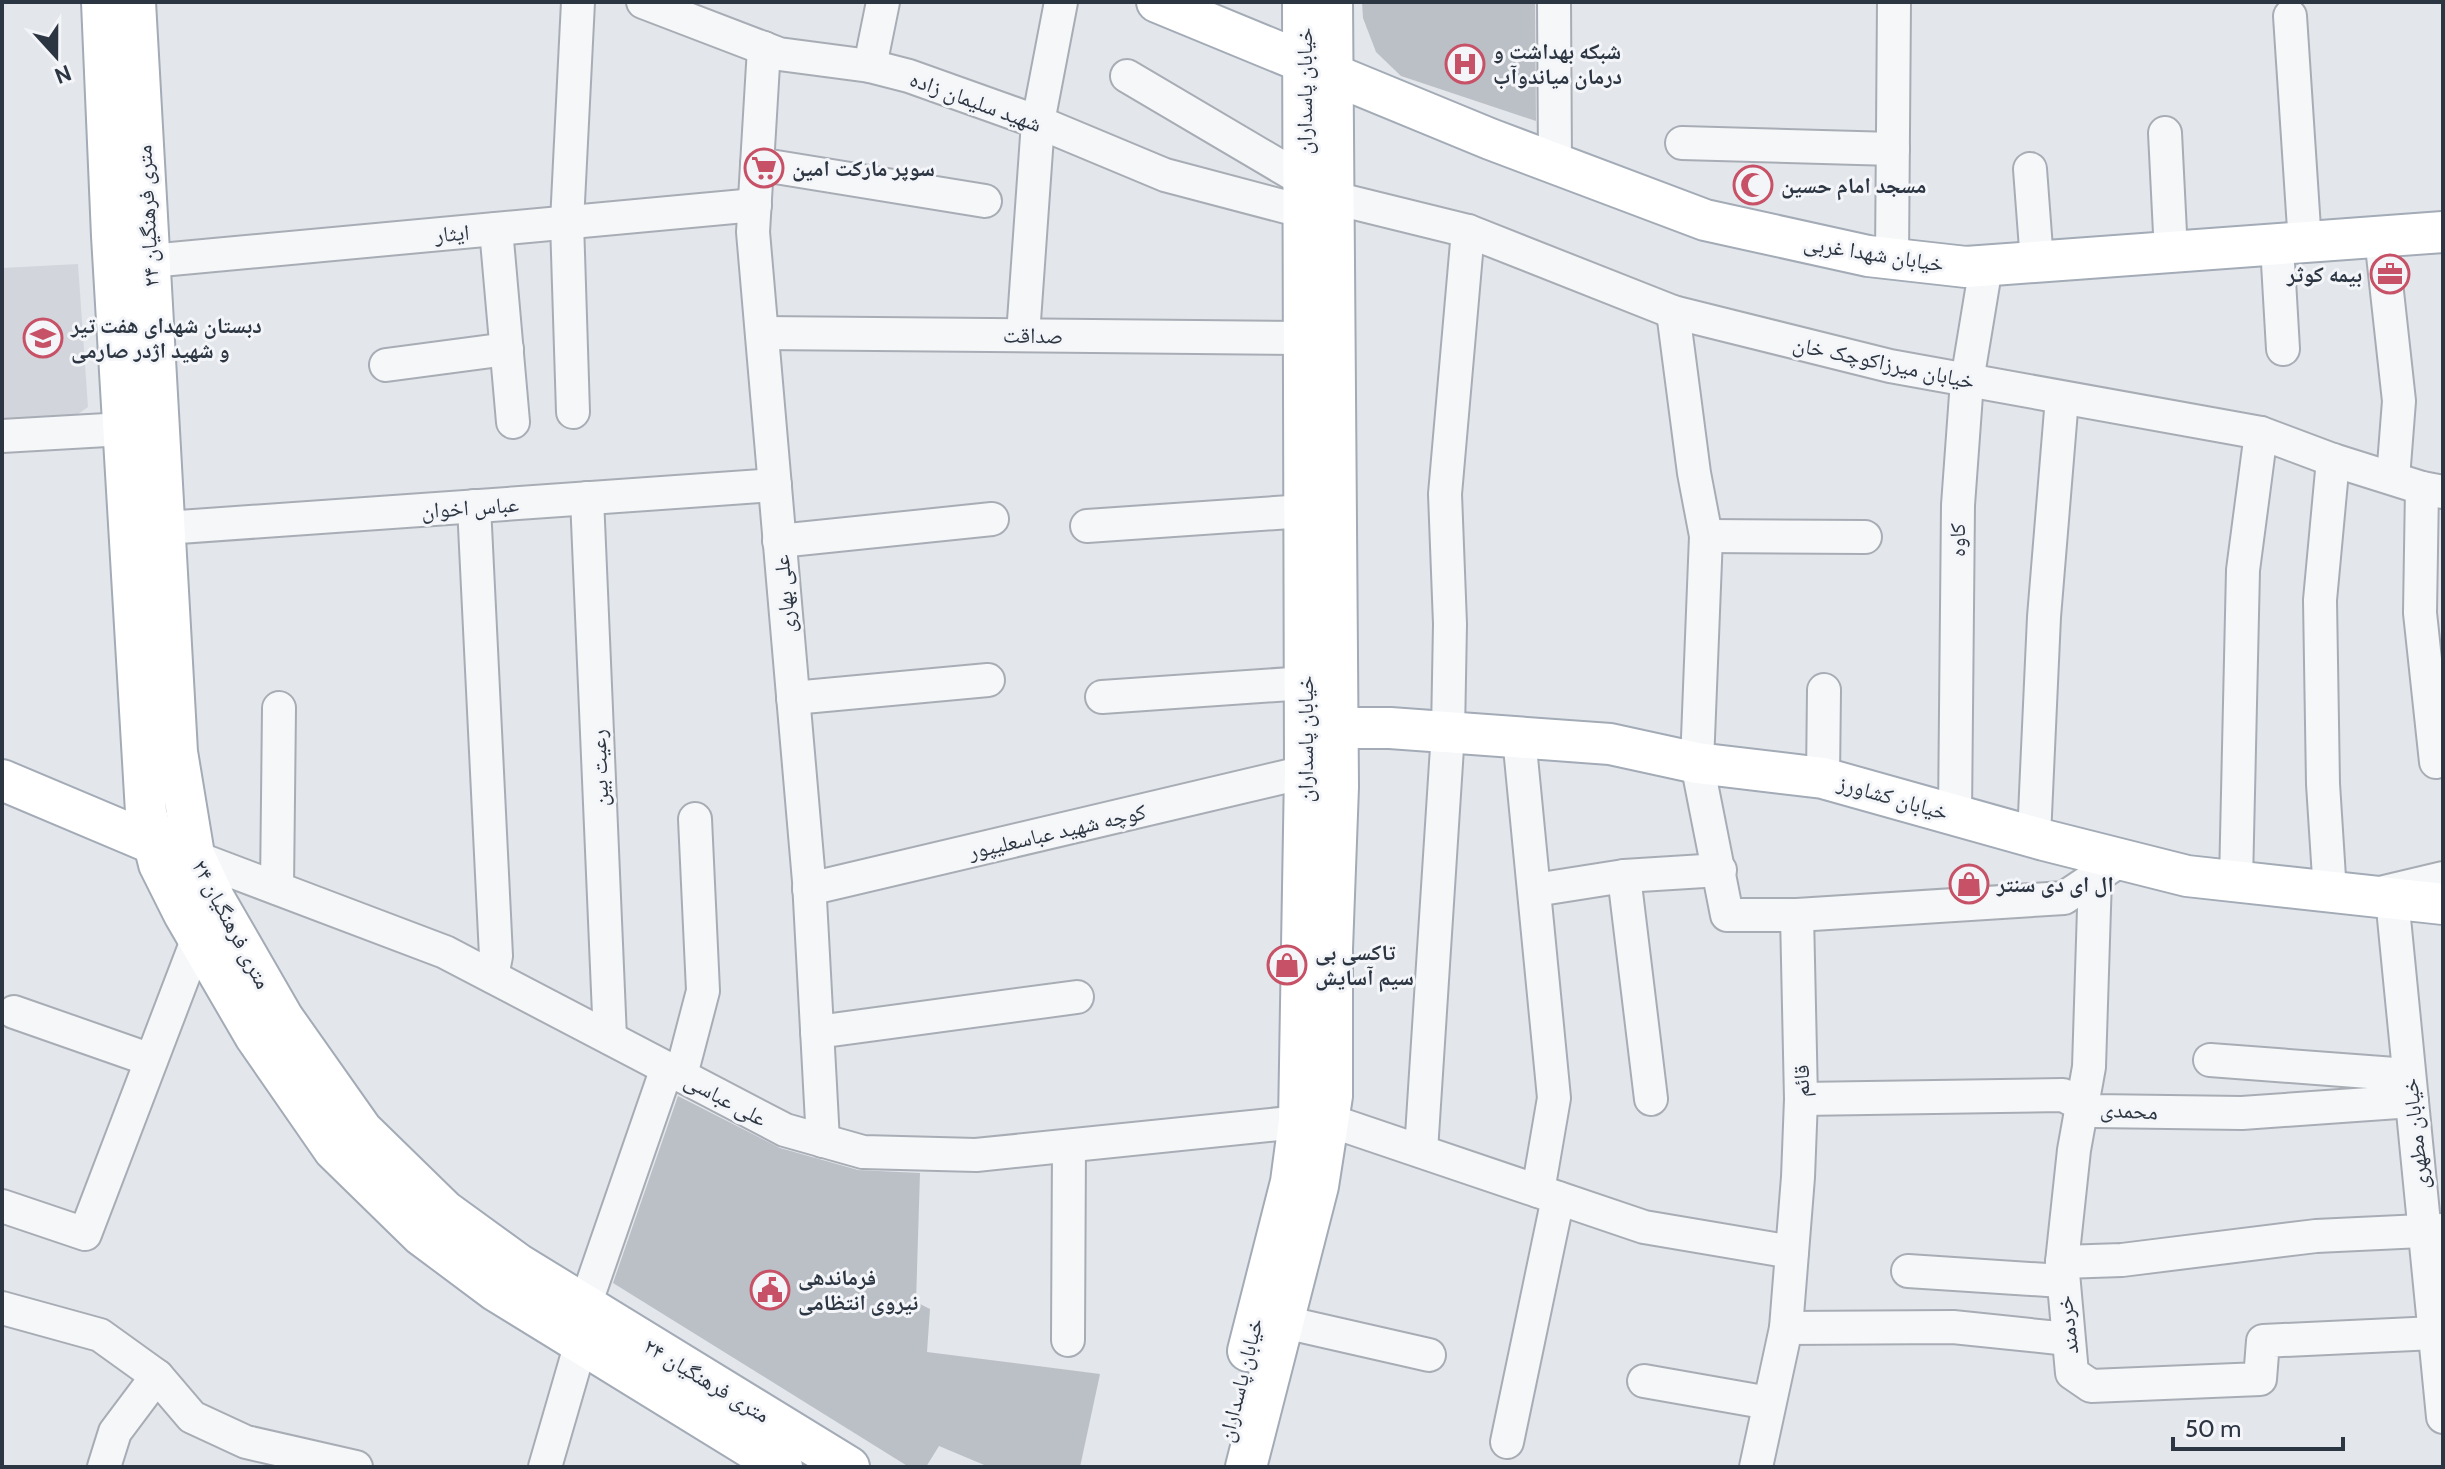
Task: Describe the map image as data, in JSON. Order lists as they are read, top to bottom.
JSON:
{
  "streets": {
    "main road": [
      "خیابان پاسداران",
      "۲۴ متری فرهنگیان",
      "خیابان شهدا غربی",
      "خیابان کشاورز"
    ],
    "street": [
      "شهید سلیمان زاده",
      "ایثار",
      "صداقت",
      "خیابان میرزاکوچک خان",
      "عباس اخوان",
      "کاوه",
      "علی بهاری",
      "رعیت بین",
      "کوچه شهید عباسعلیپور",
      "قائم",
      "علی عباسی",
      "محمدی",
      "خیابان مطهری",
      "خردمند"
    ]
  },
  "crossings": [
    ["خیابان پاسداران", "شهید سلیمان زاده"],
    ["خیابان پاسداران", "خیابان شهدا غربی"],
    ["خیابان پاسداران", "صداقت"],
    ["خیابان پاسداران", "خیابان میرزاکوچک خان"],
    ["خیابان پاسداران", "خیابان کشاورز"],
    ["خیابان پاسداران", "کوچه شهید عباسعلیپور"],
    ["خیابان پاسداران", "علی عباسی"],
    ["شهید سلیمان زاده", "خیابان میرزاکوچک خان"],
    ["شهید سلیمان زاده", "علی بهاری"],
    ["۲۴ متری فرهنگیان", "ایثار"],
    ["۲۴ متری فرهنگیان", "عباس اخوان"],
    ["۲۴ متری فرهنگیان", "علی عباسی"],
    ["ایثار", "علی بهاری"],
    ["خیابان شهدا غربی", "کاوه"],
    ["صداقت", "علی بهاری"],
    ["خیابان میرزاکوچک خان", "کاوه"],
    ["خیابان میرزاکوچک خان", "خیابان مطهری"],
    ["عباس اخوان", "علی بهاری"],
    ["عباس اخوان", "رعیت بین"],
    ["کاوه", "خیابان کشاورز"],
    ["علی بهاری", "کوچه شهید عباسعلیپور"],
    ["علی بهاری", "علی عباسی"],
    ["رعیت بین", "علی عباسی"],
    ["خیابان کشاورز", "خیابان مطهری"],
    ["خیابان کشاورز", "خردمند"],
    ["قائم", "محمدی"],
    ["محمدی", "خیابان مطهری"],
    ["محمدی", "خردمند"],
    ["خیابان مطهری", "خردمند"]
  ],
  "places": {
    "hospital": ["شبکه بهداشت و درمان میاندوآب"],
    "supermarket": ["سوپر مارکت امین"],
    "mosque": ["مسجد امام حسین"],
    "office": ["بیمه کوثر"],
    "school or university": ["دبستان شهدای هفت تیر و شهید اژدر صارمی"],
    "shop": ["ال ای دی سنتر", "تاکسی بی سیم آسایش"],
    "public building": ["فرماندهی نیروی انتظامی"]
  },
  "scale_bar": "50 m",
  "north": "bottom"
}
